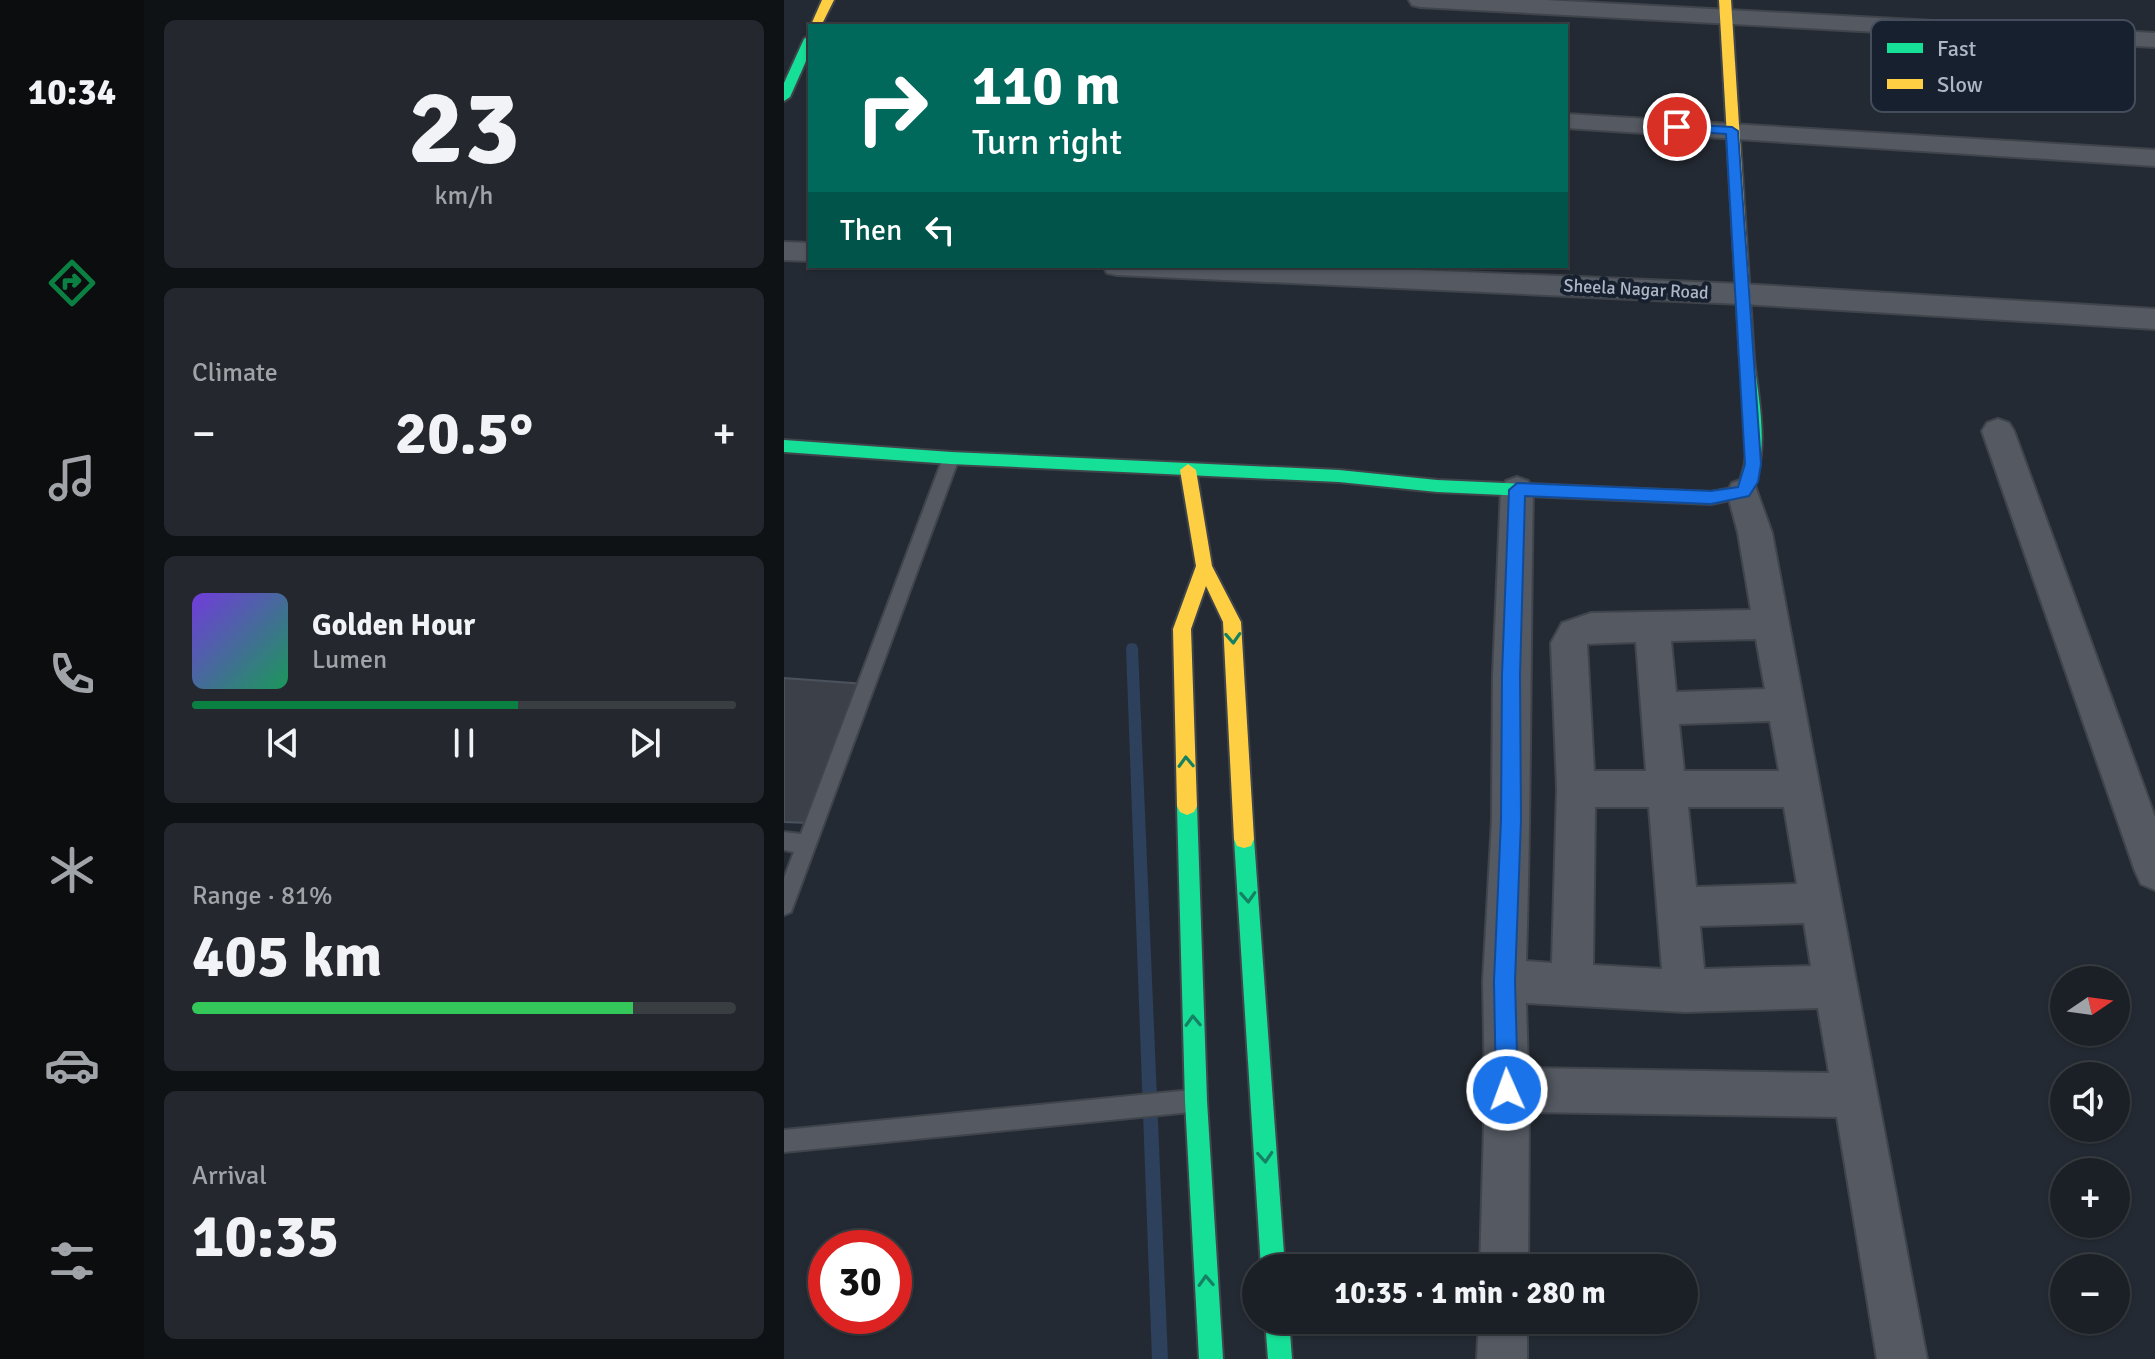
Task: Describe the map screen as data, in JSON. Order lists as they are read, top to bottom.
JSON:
{
  "streets": {
    "street": ["Sheela Nagar Road"]
  },
  "legend": ["Fast", "Slow"],
  "north": "right",
  "page": {
    "tabs": "10:34",
    "tile": [
      ["23", "km/h"],
      "Climate",
      ["Range · 81%", "405 km"],
      ["Arrival", "10:35"]
    ],
    "turn": ["110 m", "Turn right"],
    "then": "Then",
    "heat": ["−", "20.5°", "+"],
    "song": ["Golden Hour", "Lumen"],
    "map_buttons": ["+", "−"],
    "limit": "30",
    "trip": "10:35 · 1 min · 280 m"
  }
}
